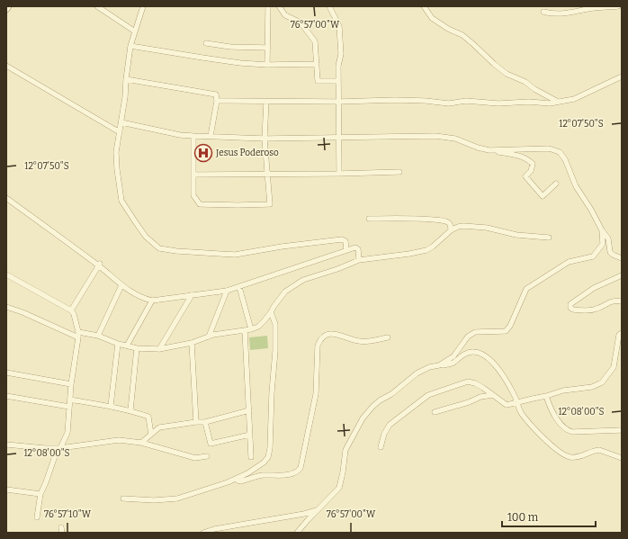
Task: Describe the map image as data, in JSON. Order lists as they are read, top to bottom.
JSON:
{
  "places": {
    "hospital": ["Jesus Poderoso"]
  },
  "scale_bar": "100 m",
  "coordinates": [
    "76°57'00\"W",
    "12°07'50\"S",
    "12°08'00\"S",
    "76°57'10\"W"
  ]
}
